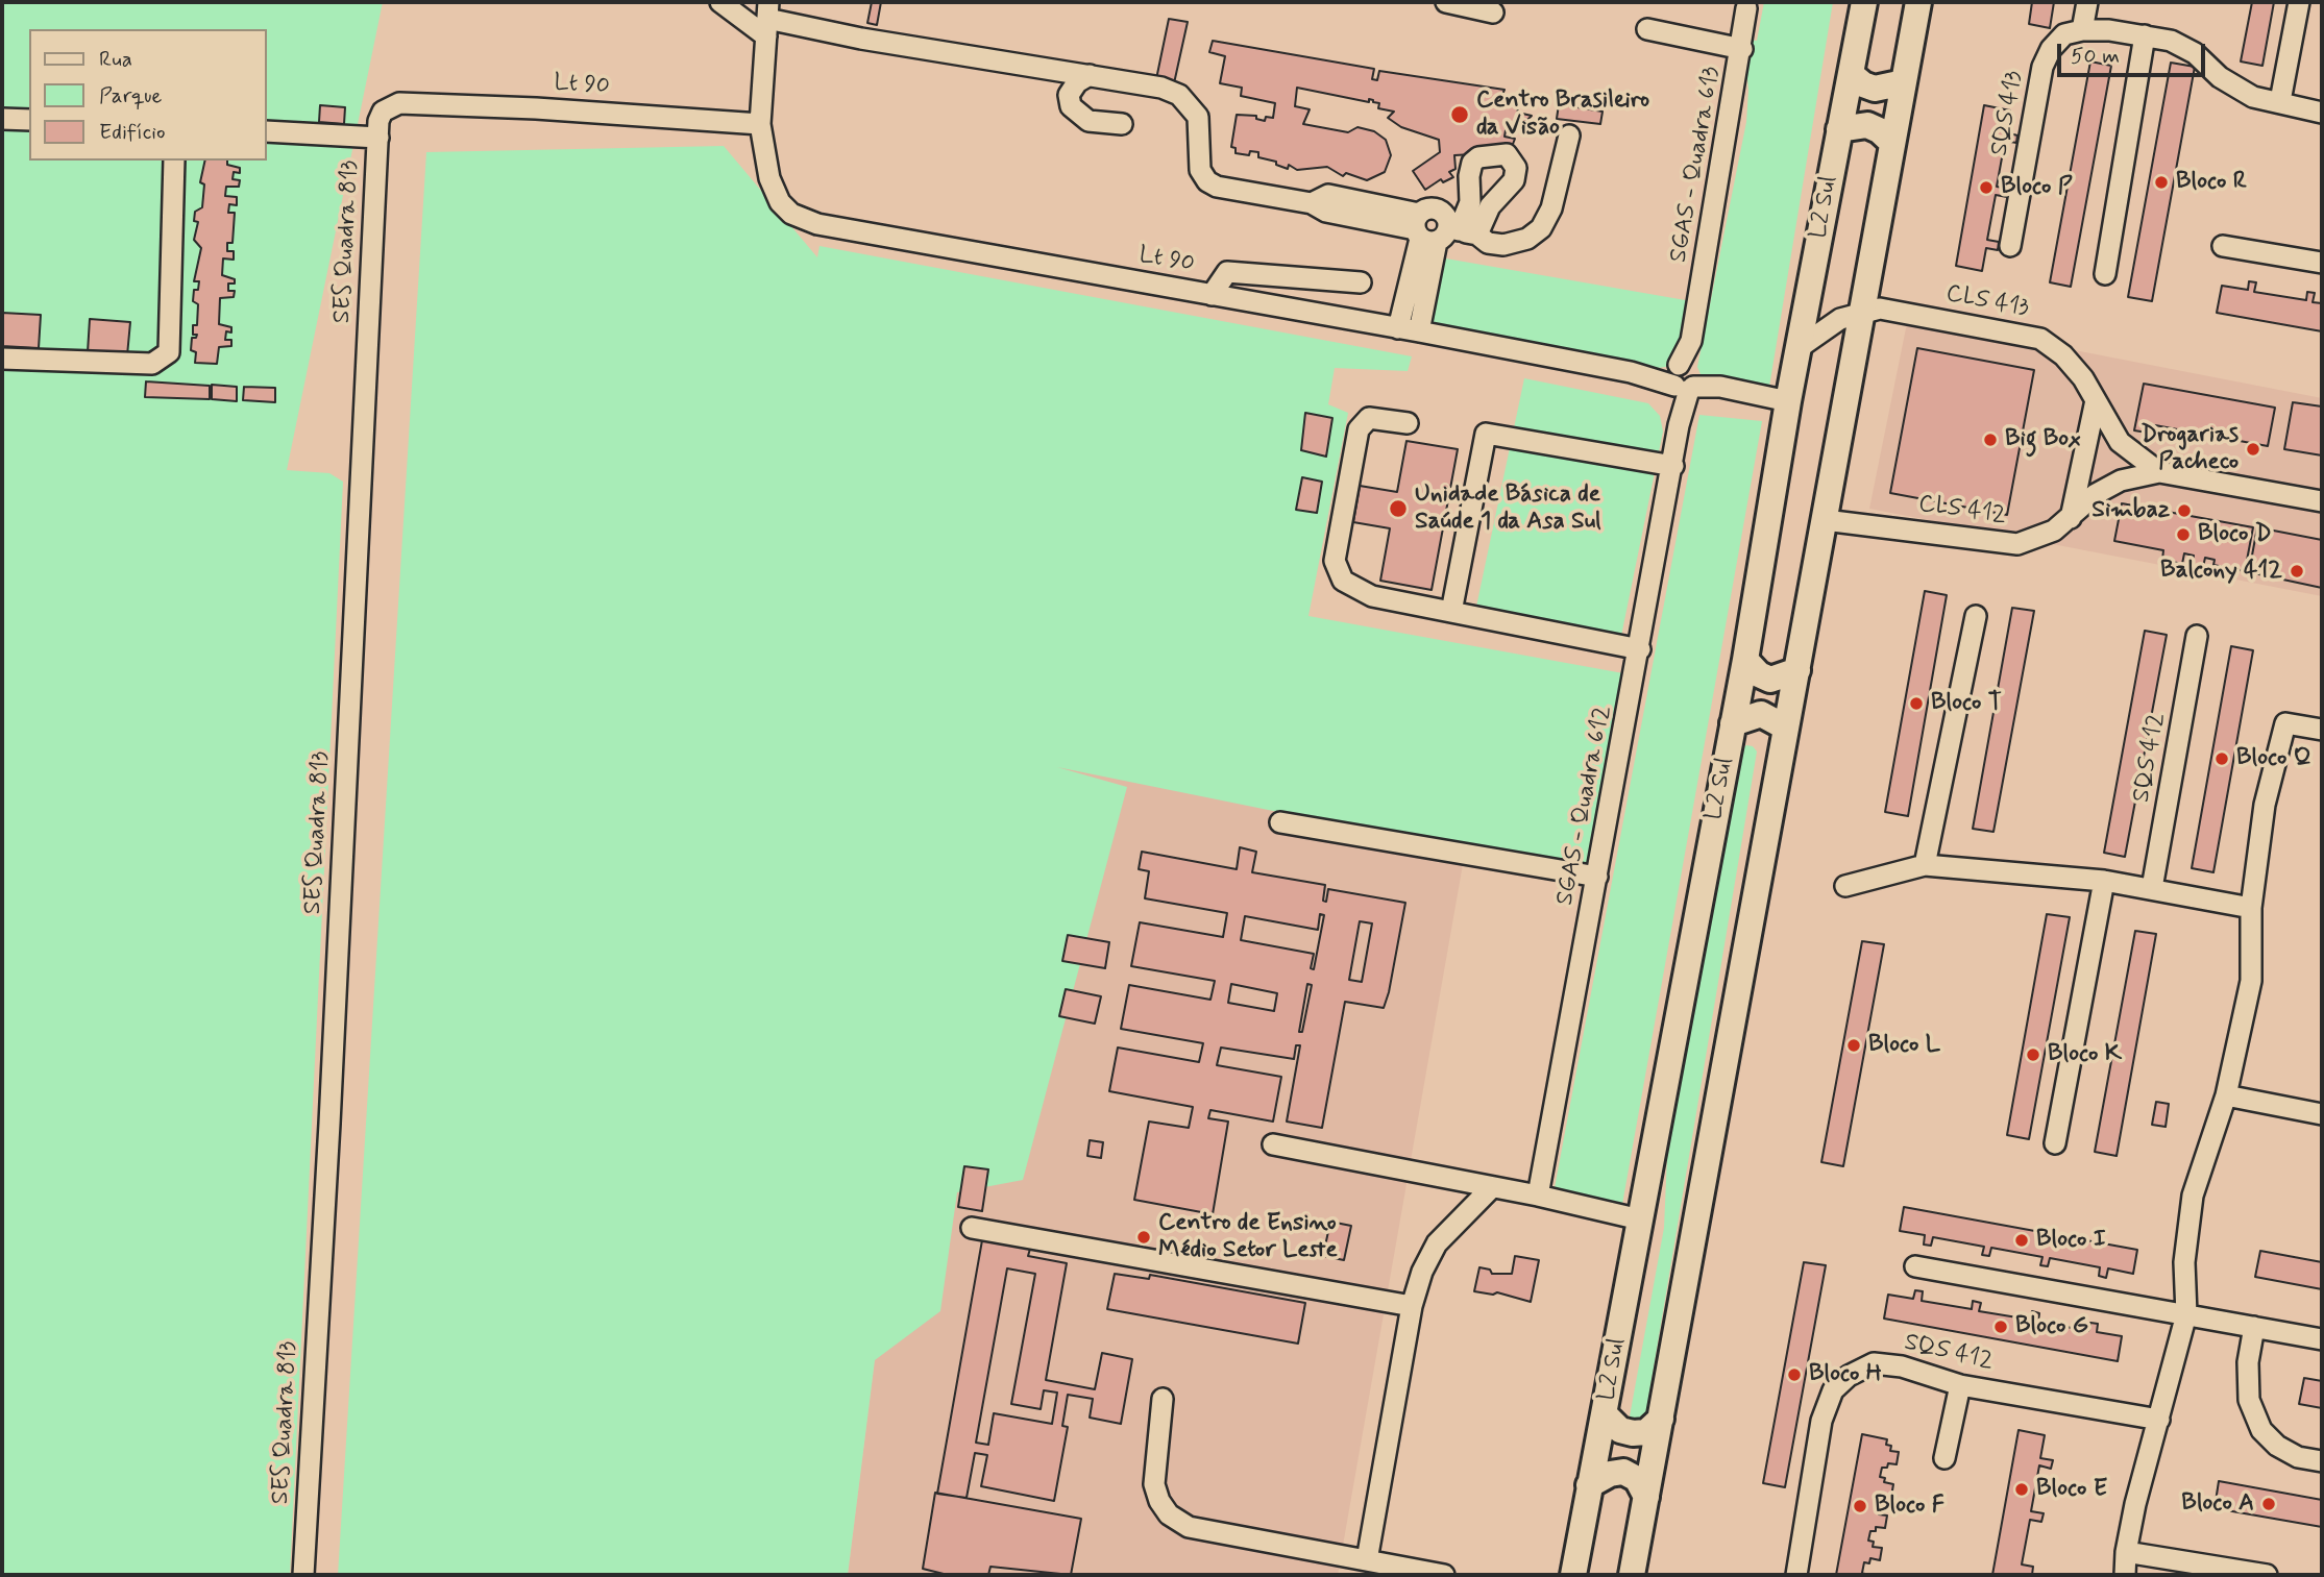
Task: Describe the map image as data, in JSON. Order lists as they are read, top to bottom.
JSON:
{
  "streets": {
    "main road": ["L2 Sul"],
    "street": [
      "Lt 90",
      "SQS 413",
      "SGAS - Quadra 613",
      "SES Quadra 813",
      "CLS 413",
      "CLS 412",
      "SQS 412",
      "SGAS - Quadra 612"
    ]
  },
  "crossings": [
    ["Lt 90", "SGAS - Quadra 613"],
    ["Lt 90", "L2 Sul"],
    ["Lt 90", "SES Quadra 813"],
    ["Lt 90", "SGAS - Quadra 612"],
    ["SGAS - Quadra 613", "SGAS - Quadra 612"],
    ["L2 Sul", "CLS 413"],
    ["CLS 413", "CLS 412"]
  ],
  "places": [
    "Centro Brasileiro da Visão",
    "Bloco R",
    "Bloco P",
    "Big Box",
    "Drogarias Pacheco",
    "Unidade Básica de Saúde 1 da Asa Sul",
    "Simbaz",
    "Bloco D",
    "Balcony 412",
    "Bloco T",
    "Bloco Q",
    "Bloco L",
    "Bloco K",
    "Centro de Ensino Médio Setor Leste",
    "Bloco I",
    "Bloco G",
    "Bloco H",
    "Bloco E",
    "Bloco A",
    "Bloco F"
  ],
  "legend": ["Rua", "Parque", "Edifício"],
  "scale_bar": "50 m"
}
